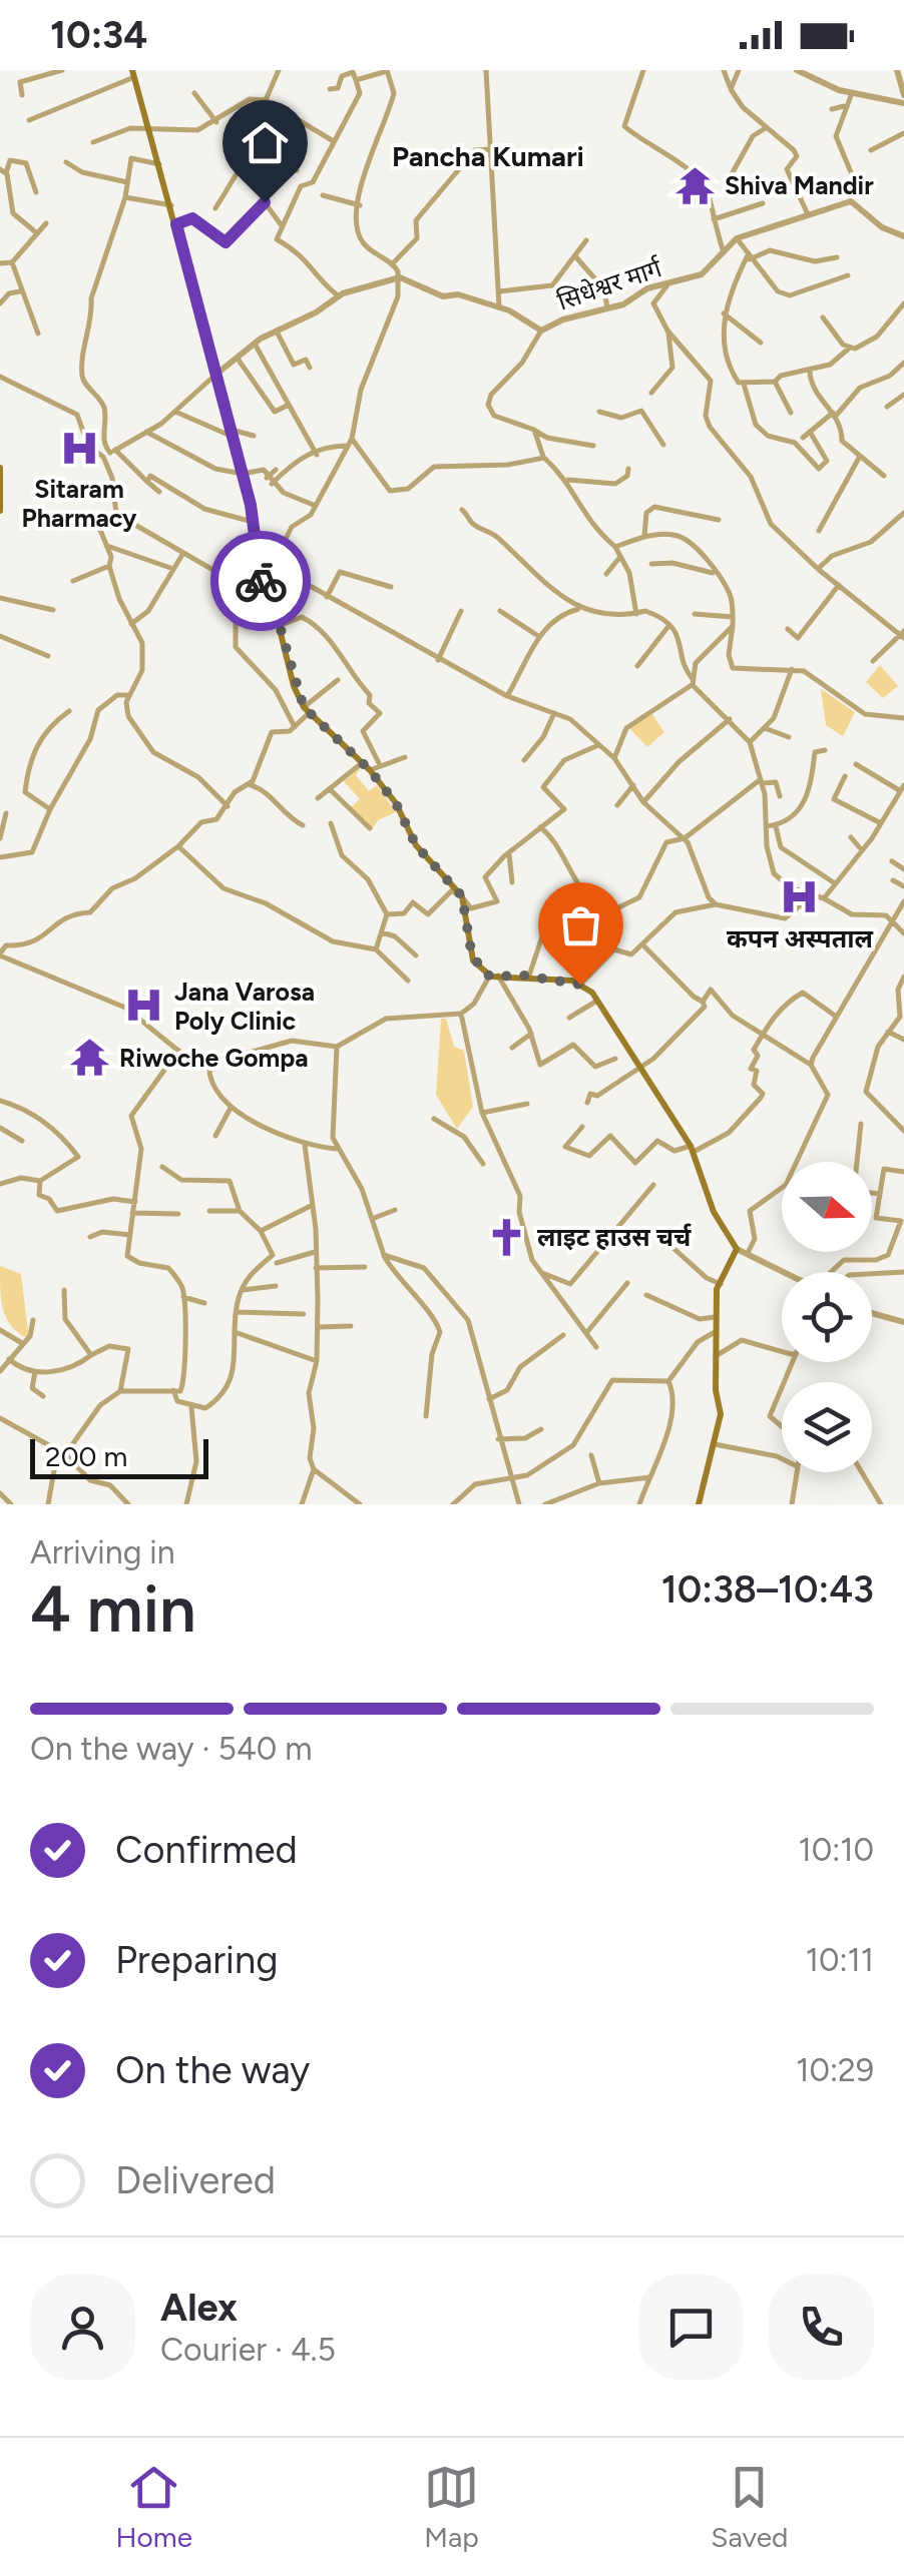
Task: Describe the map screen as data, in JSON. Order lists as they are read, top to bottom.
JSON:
{
  "streets": {
    "street": ["सिधेश्वर मार्ग"]
  },
  "districts": ["Pancha Kumari"],
  "places": {
    "temple": ["Shiva Mandir", "Riwoche Gompa"],
    "hospital": ["Sitaram Pharmacy", "कपन अस्पताल", "Jana Varosa Poly Clinic"],
    "church": ["लाइट हाउस चर्च"]
  },
  "scale_bar": "200 m",
  "north": "right",
  "page": {
    "status": "10:34",
    "scale": "200 m",
    "heading": ["4 min", "Arriving in", "10:38–10:43"],
    "panel": ["Alex", "Courier · 4.5"],
    "bar": "On the way · 540 m",
    "list": [
      ["Confirmed", "10:10"],
      ["Preparing", "10:11"],
      ["On the way", "10:29"],
      "Delivered"
    ],
    "tabs": ["Home", "Map", "Saved"]
  }
}
